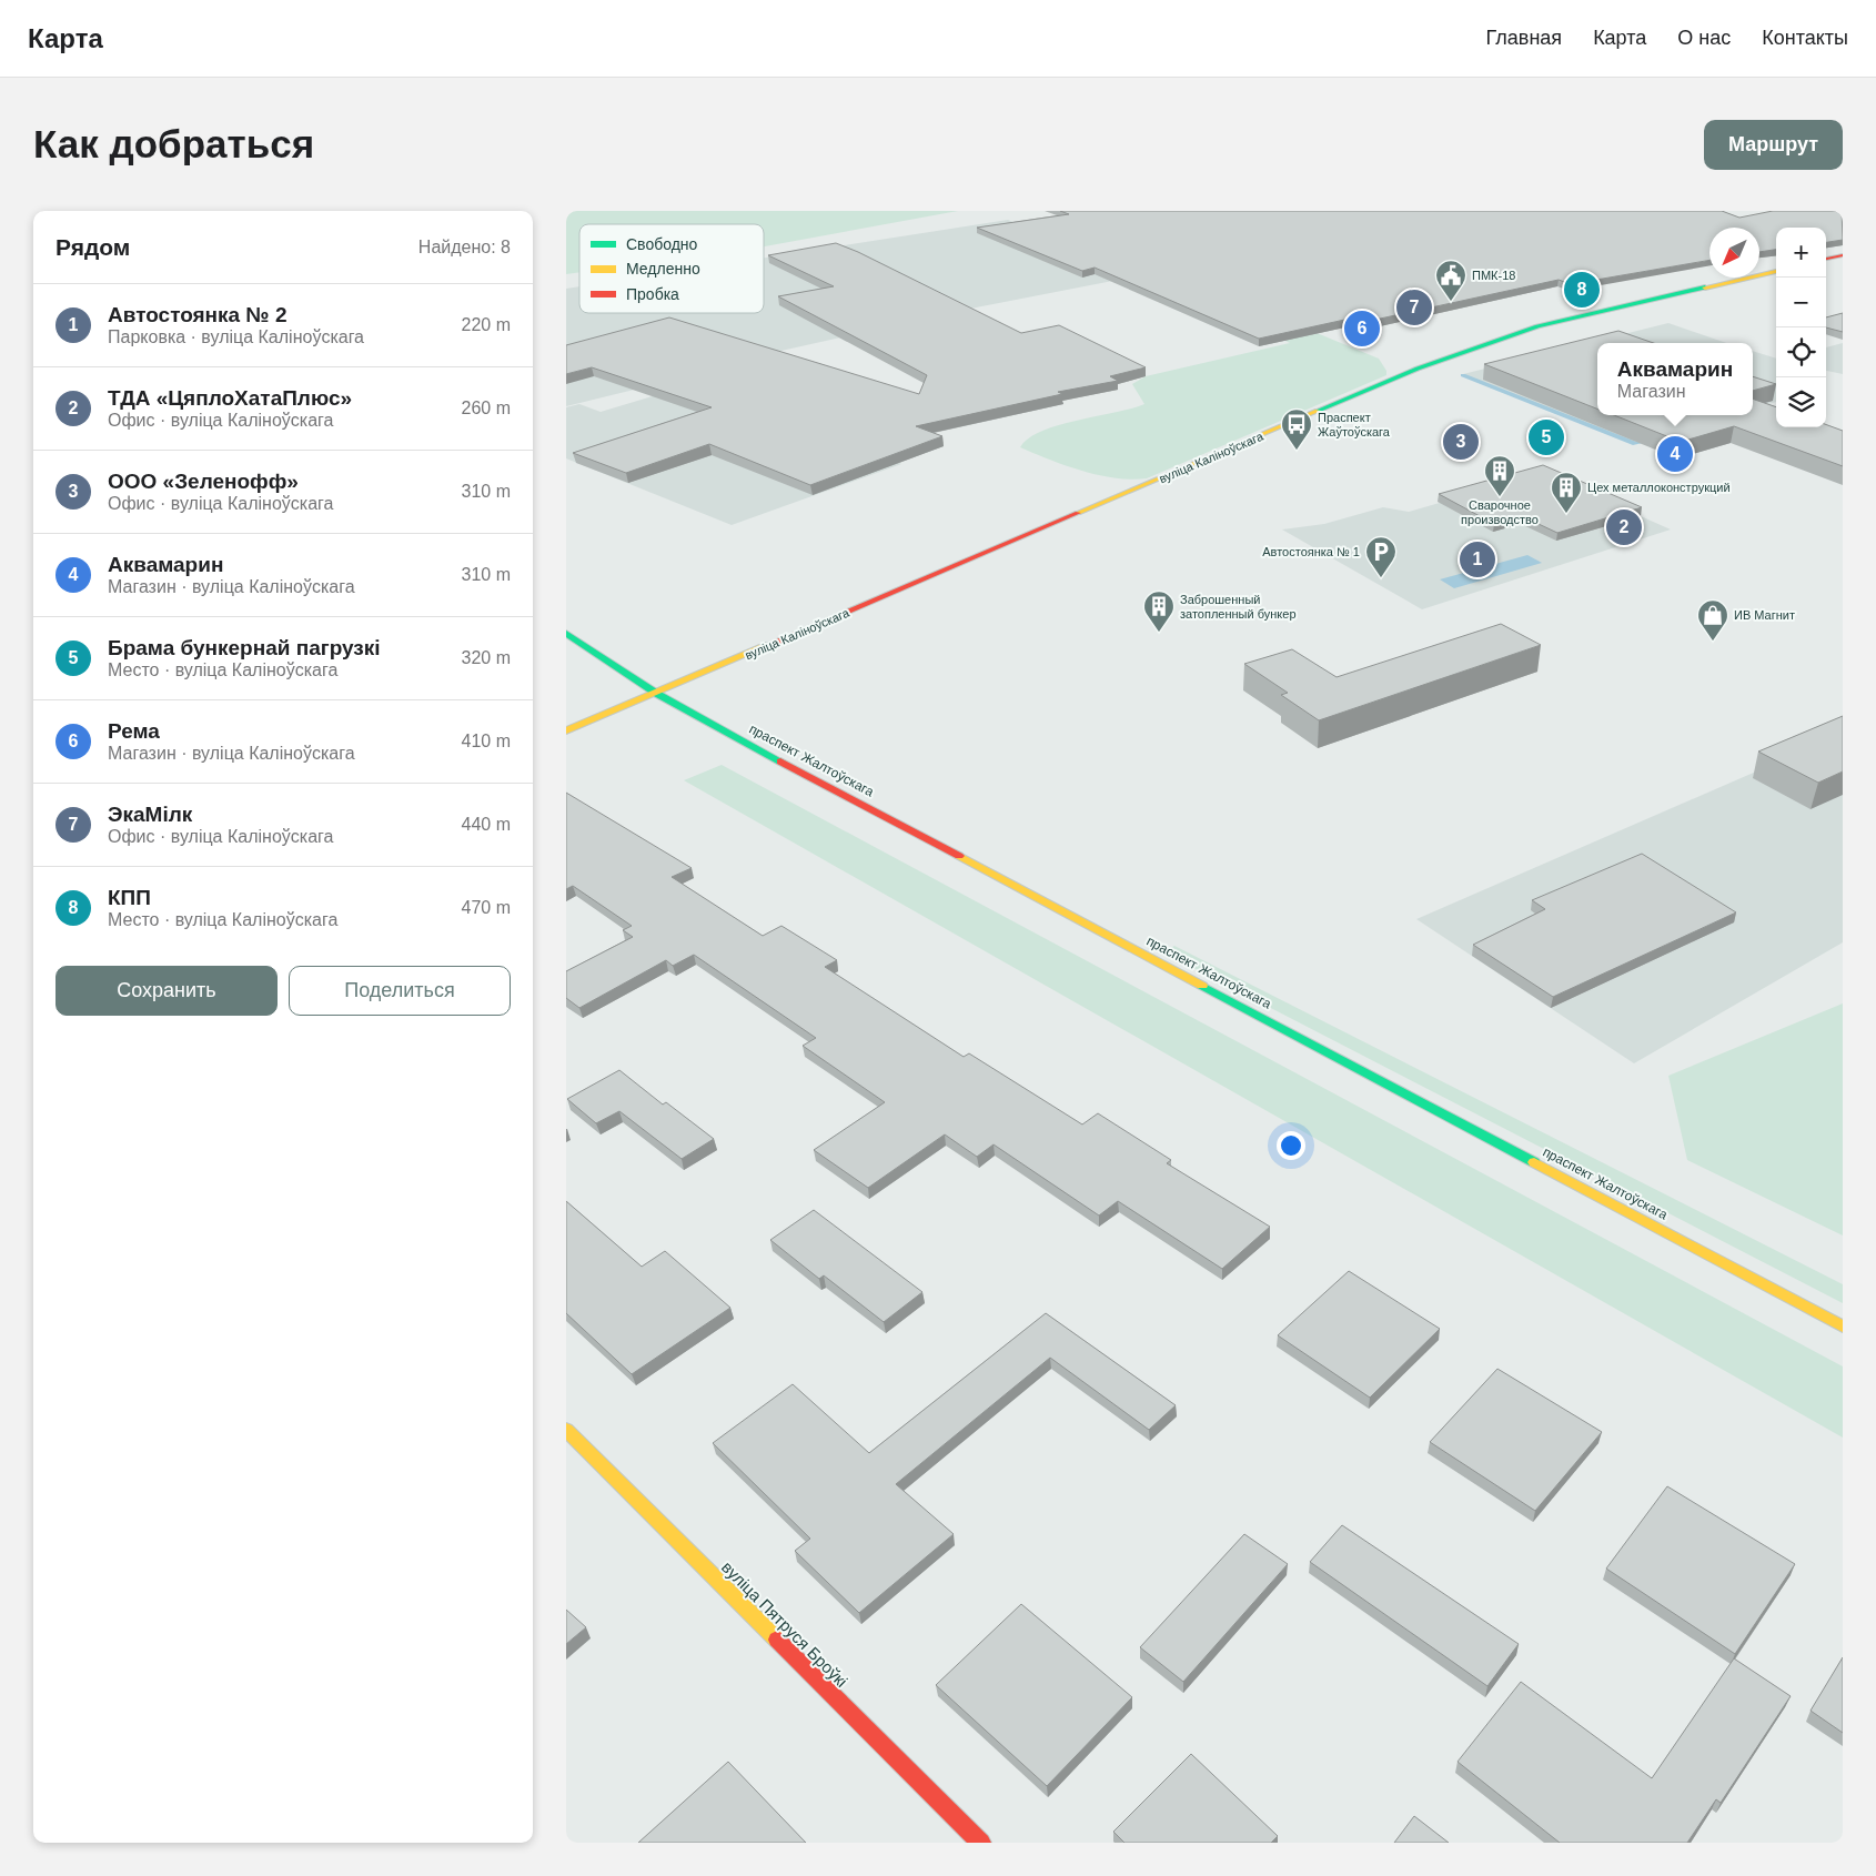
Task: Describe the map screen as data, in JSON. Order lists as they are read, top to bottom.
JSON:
{
  "streets": {
    "street": ["вуліца Каліноўскага", "праспект Жалтоўскага", "вуліца Пятруся Броўкі"]
  },
  "crossings": [
    ["вуліца Каліноўскага", "праспект Жалтоўскага"]
  ],
  "places": {
    "public building": ["ПМК-18"],
    "bus stop": ["Праспект Жаўтоўскага"],
    "building": ["Сварочное производство", "Цех металлоконструкций", "Заброшенный затопленный бункер"],
    "parking": ["Автостоянка № 1"],
    "shop": ["ИВ Магнит"]
  },
  "legend": ["Свободно", "Медленно", "Пробка"],
  "north": "bottom left",
  "page": {
    "header": "Карта",
    "nav": [
      "Главная",
      "Карта",
      "О нас",
      "Контакты"
    ],
    "buttons": [
      "Маршрут",
      ["Сохранить", "Поделиться"]
    ],
    "title": "Как добраться",
    "heading": ["Рядом", "Найдено: 8"],
    "map_buttons": ["+", "−"],
    "pins": [
      "8",
      "7",
      "6",
      "5",
      "3",
      "4",
      "2",
      "1"
    ],
    "list": [
      {
        "mark": "1",
        "name": "Автостоянка № 2",
        "note": "Парковка · вуліца Каліноўскага",
        "value": "220 m"
      },
      {
        "mark": "2",
        "name": "ТДА «ЦяплоХатаПлюс»",
        "note": "Офис · вуліца Каліноўскага",
        "value": "260 m"
      },
      {
        "mark": "3",
        "name": "ООО «Зеленофф»",
        "note": "Офис · вуліца Каліноўскага",
        "value": "310 m"
      },
      {
        "mark": "4",
        "name": "Аквамарин",
        "note": "Магазин · вуліца Каліноўскага",
        "value": "310 m"
      },
      {
        "mark": "5",
        "name": "Брама бункернай пагрузкі",
        "note": "Место · вуліца Каліноўскага",
        "value": "320 m"
      },
      {
        "mark": "6",
        "name": "Рема",
        "note": "Магазин · вуліца Каліноўскага",
        "value": "410 m"
      },
      {
        "mark": "7",
        "name": "ЭкаМілк",
        "note": "Офис · вуліца Каліноўскага",
        "value": "440 m"
      },
      {
        "mark": "8",
        "name": "КПП",
        "note": "Место · вуліца Каліноўскага",
        "value": "470 m"
      }
    ],
    "popup": ["Аквамарин", "Магазин"]
  }
}
